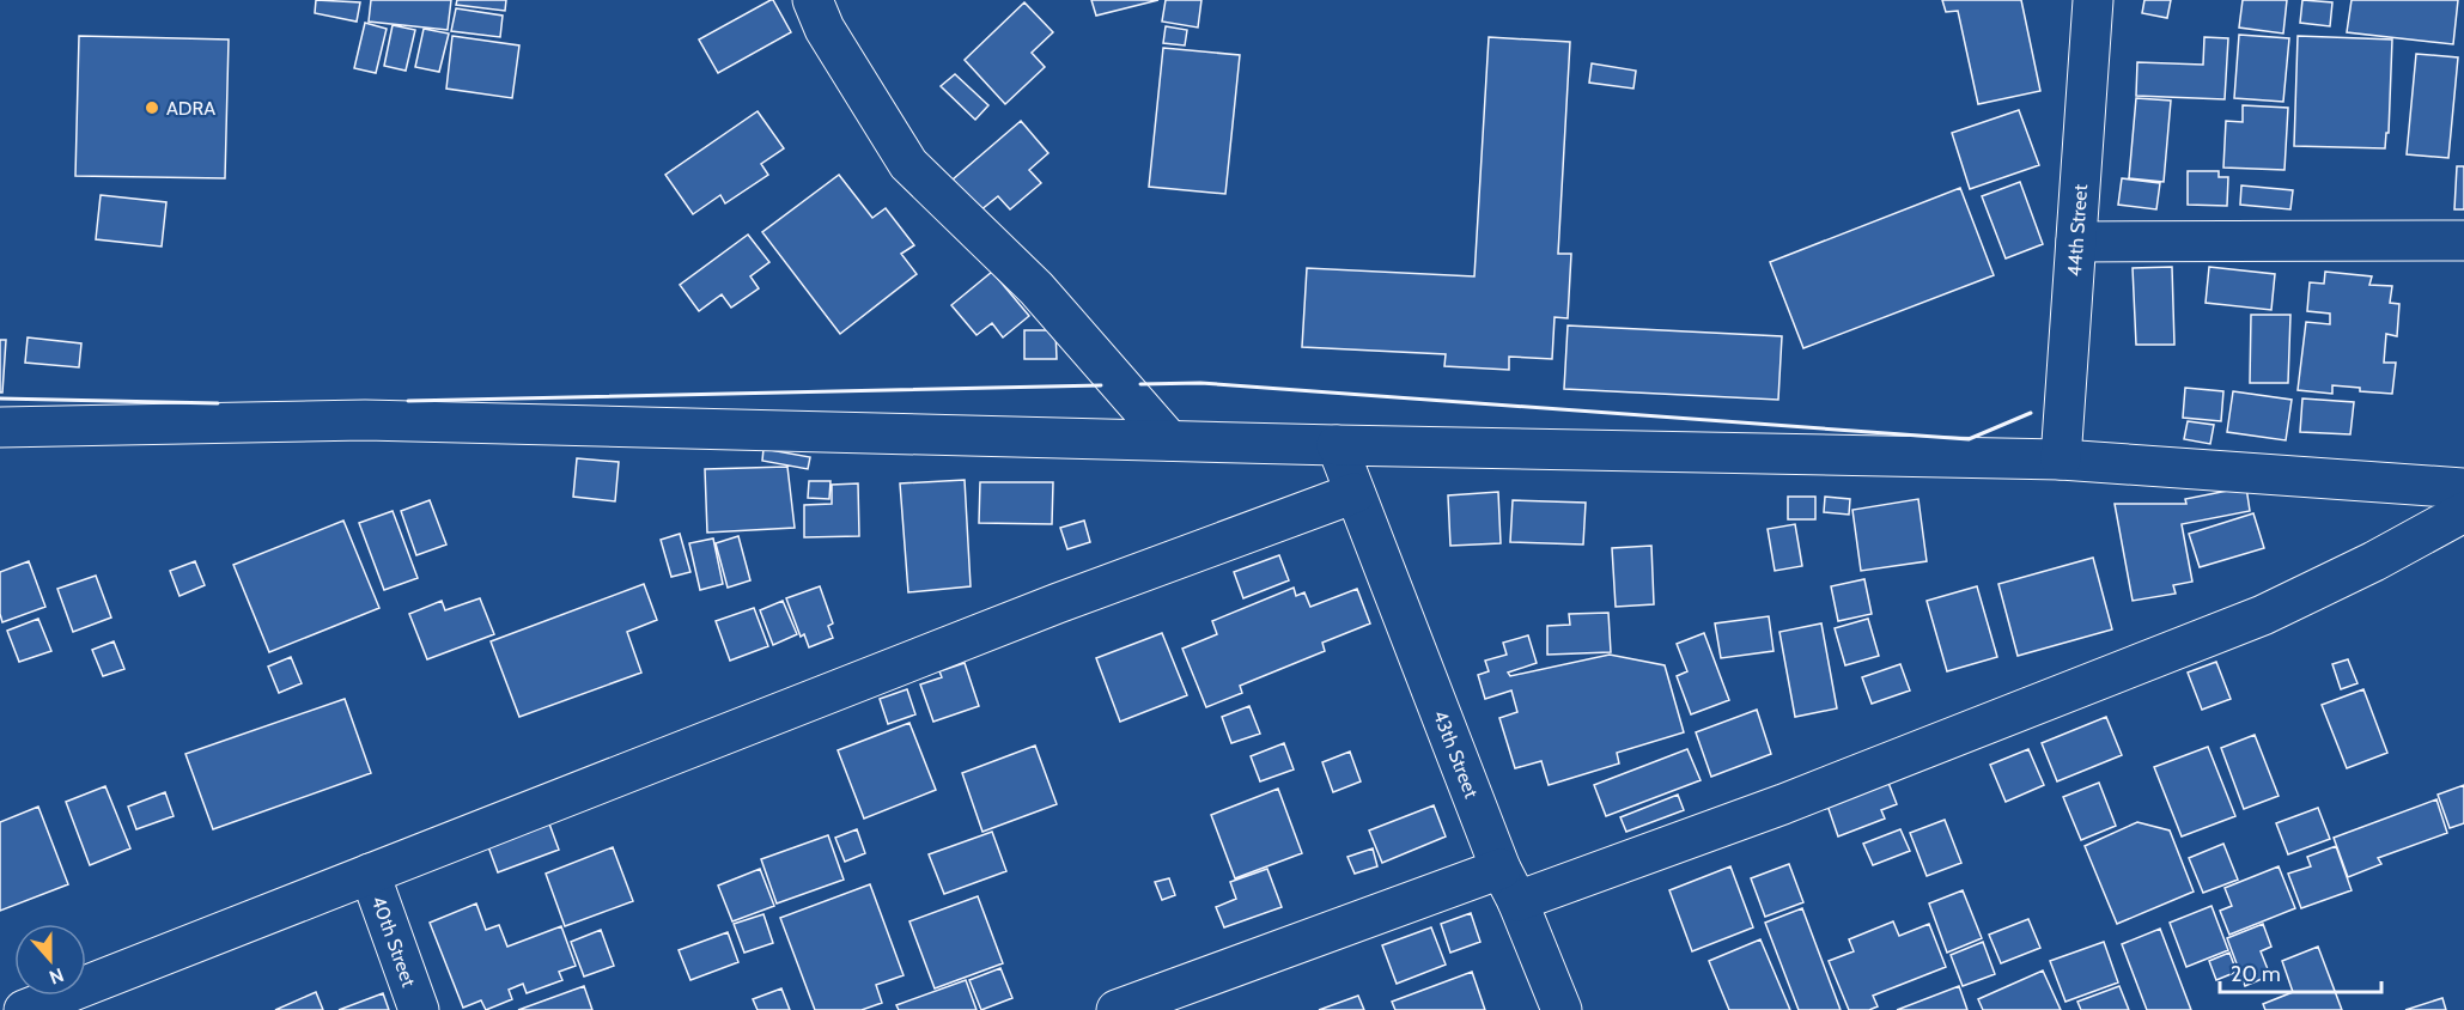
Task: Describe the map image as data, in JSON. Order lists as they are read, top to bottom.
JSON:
{
  "streets": {
    "street": ["44th Street", "43th Street", "40th Street"]
  },
  "places": ["ADRA"],
  "scale_bar": "20 m",
  "north": "bottom"
}
